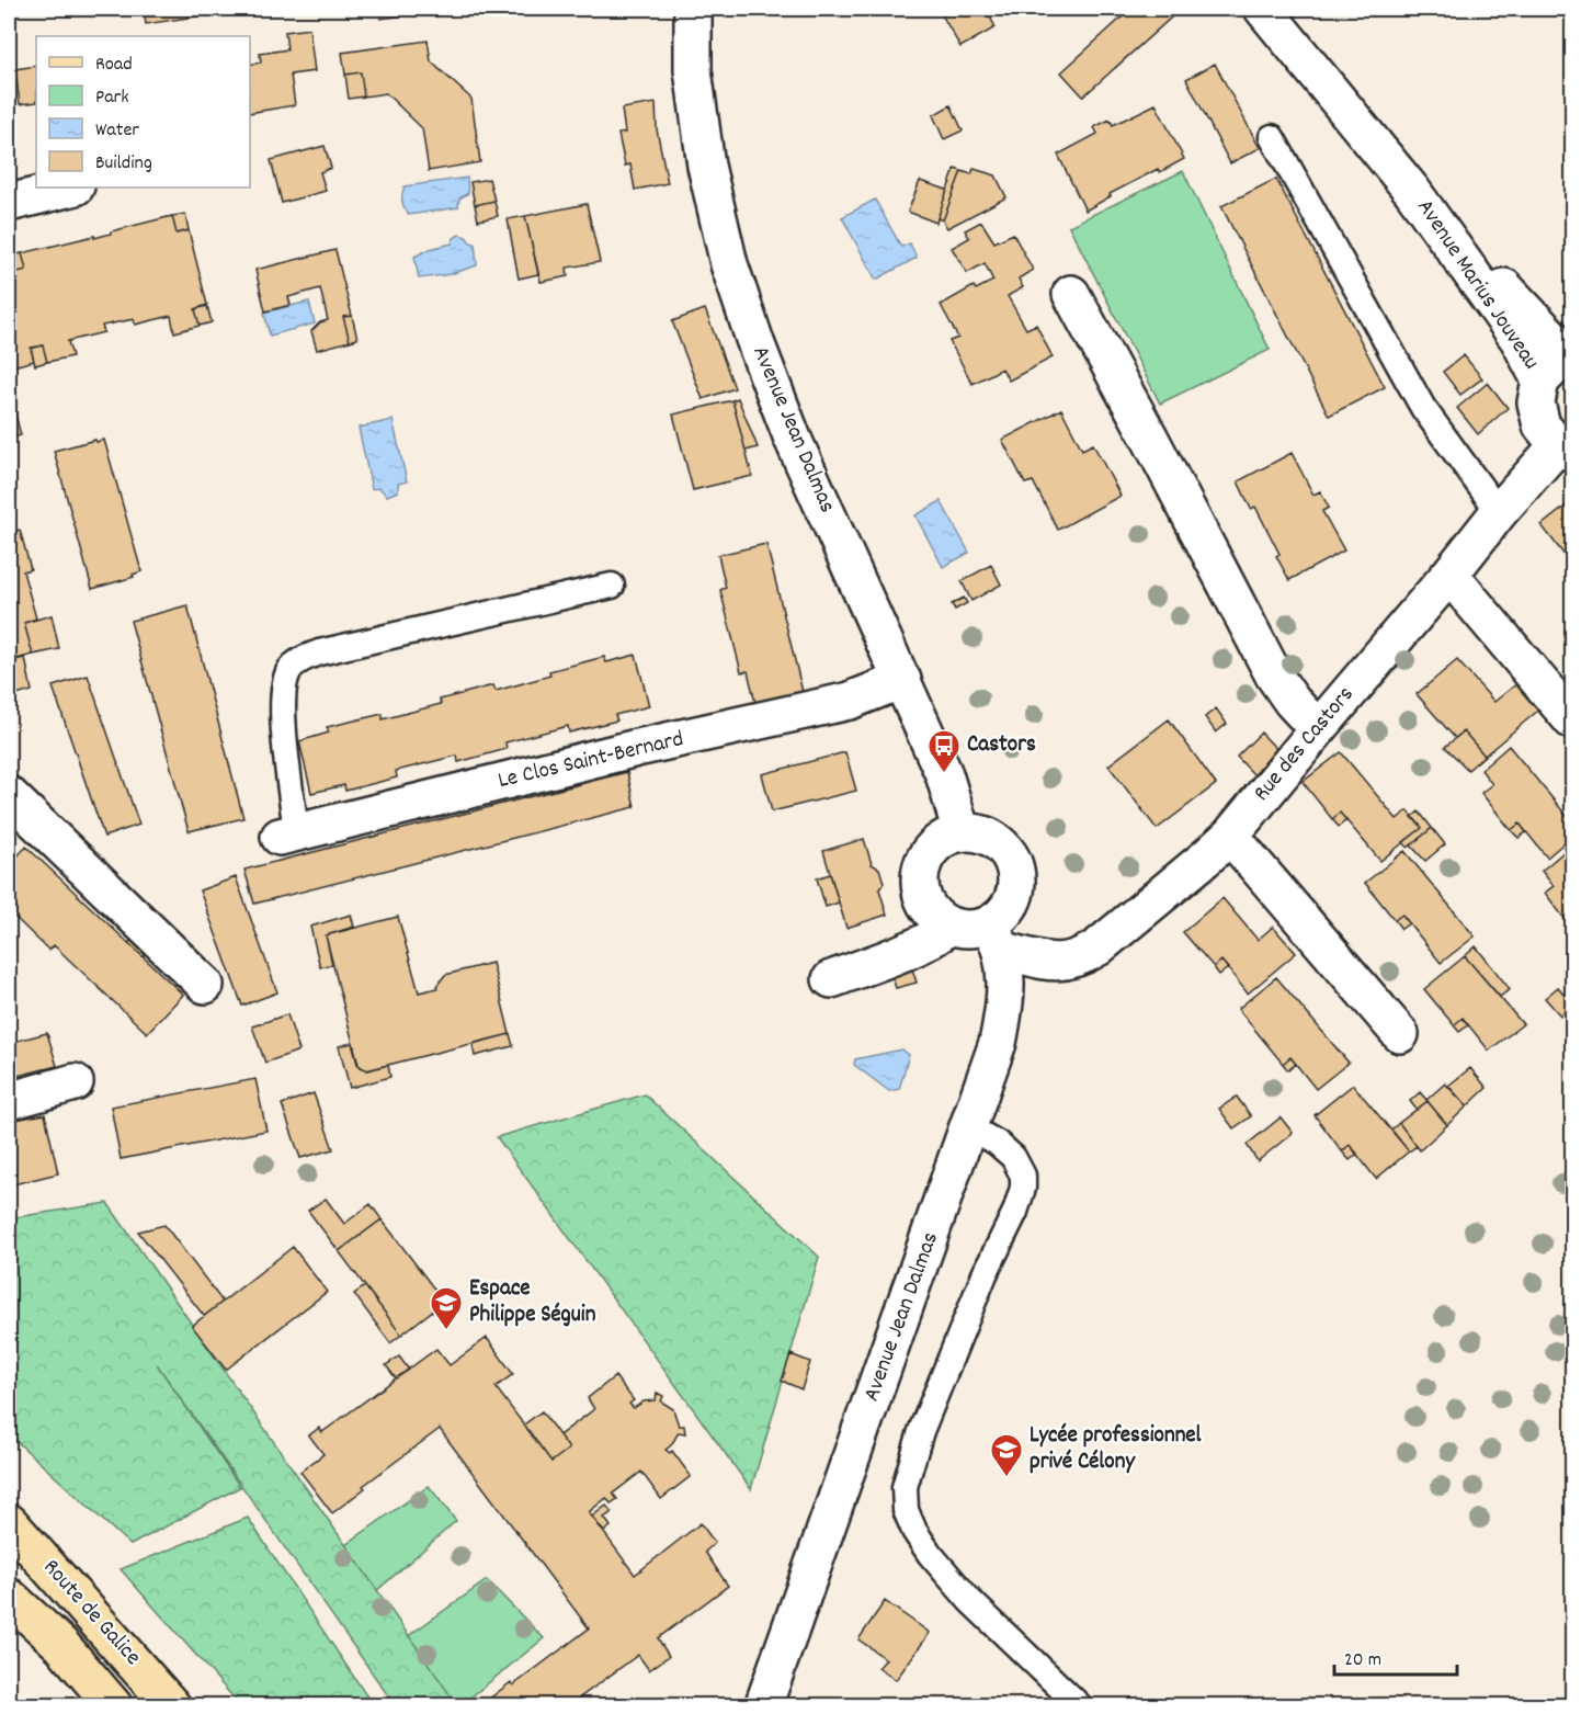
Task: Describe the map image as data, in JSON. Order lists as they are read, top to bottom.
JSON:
{
  "streets": {
    "main road": ["Route de Galice"],
    "street": [
      "Avenue Marius Jouveau",
      "Avenue Jean Dalmas",
      "Rue des Castors",
      "Le Clos Saint-Bernard"
    ]
  },
  "crossings": [
    ["Avenue Jean Dalmas", "Rue des Castors"],
    ["Avenue Jean Dalmas", "Le Clos Saint-Bernard"]
  ],
  "places": {
    "bus stop": ["Castors"],
    "school or university": ["Espace Philippe Séguin", "Lycée professionnel privé Célony"]
  },
  "legend": [
    "Road",
    "Park",
    "Water",
    "Building"
  ],
  "scale_bar": "20 m"
}
